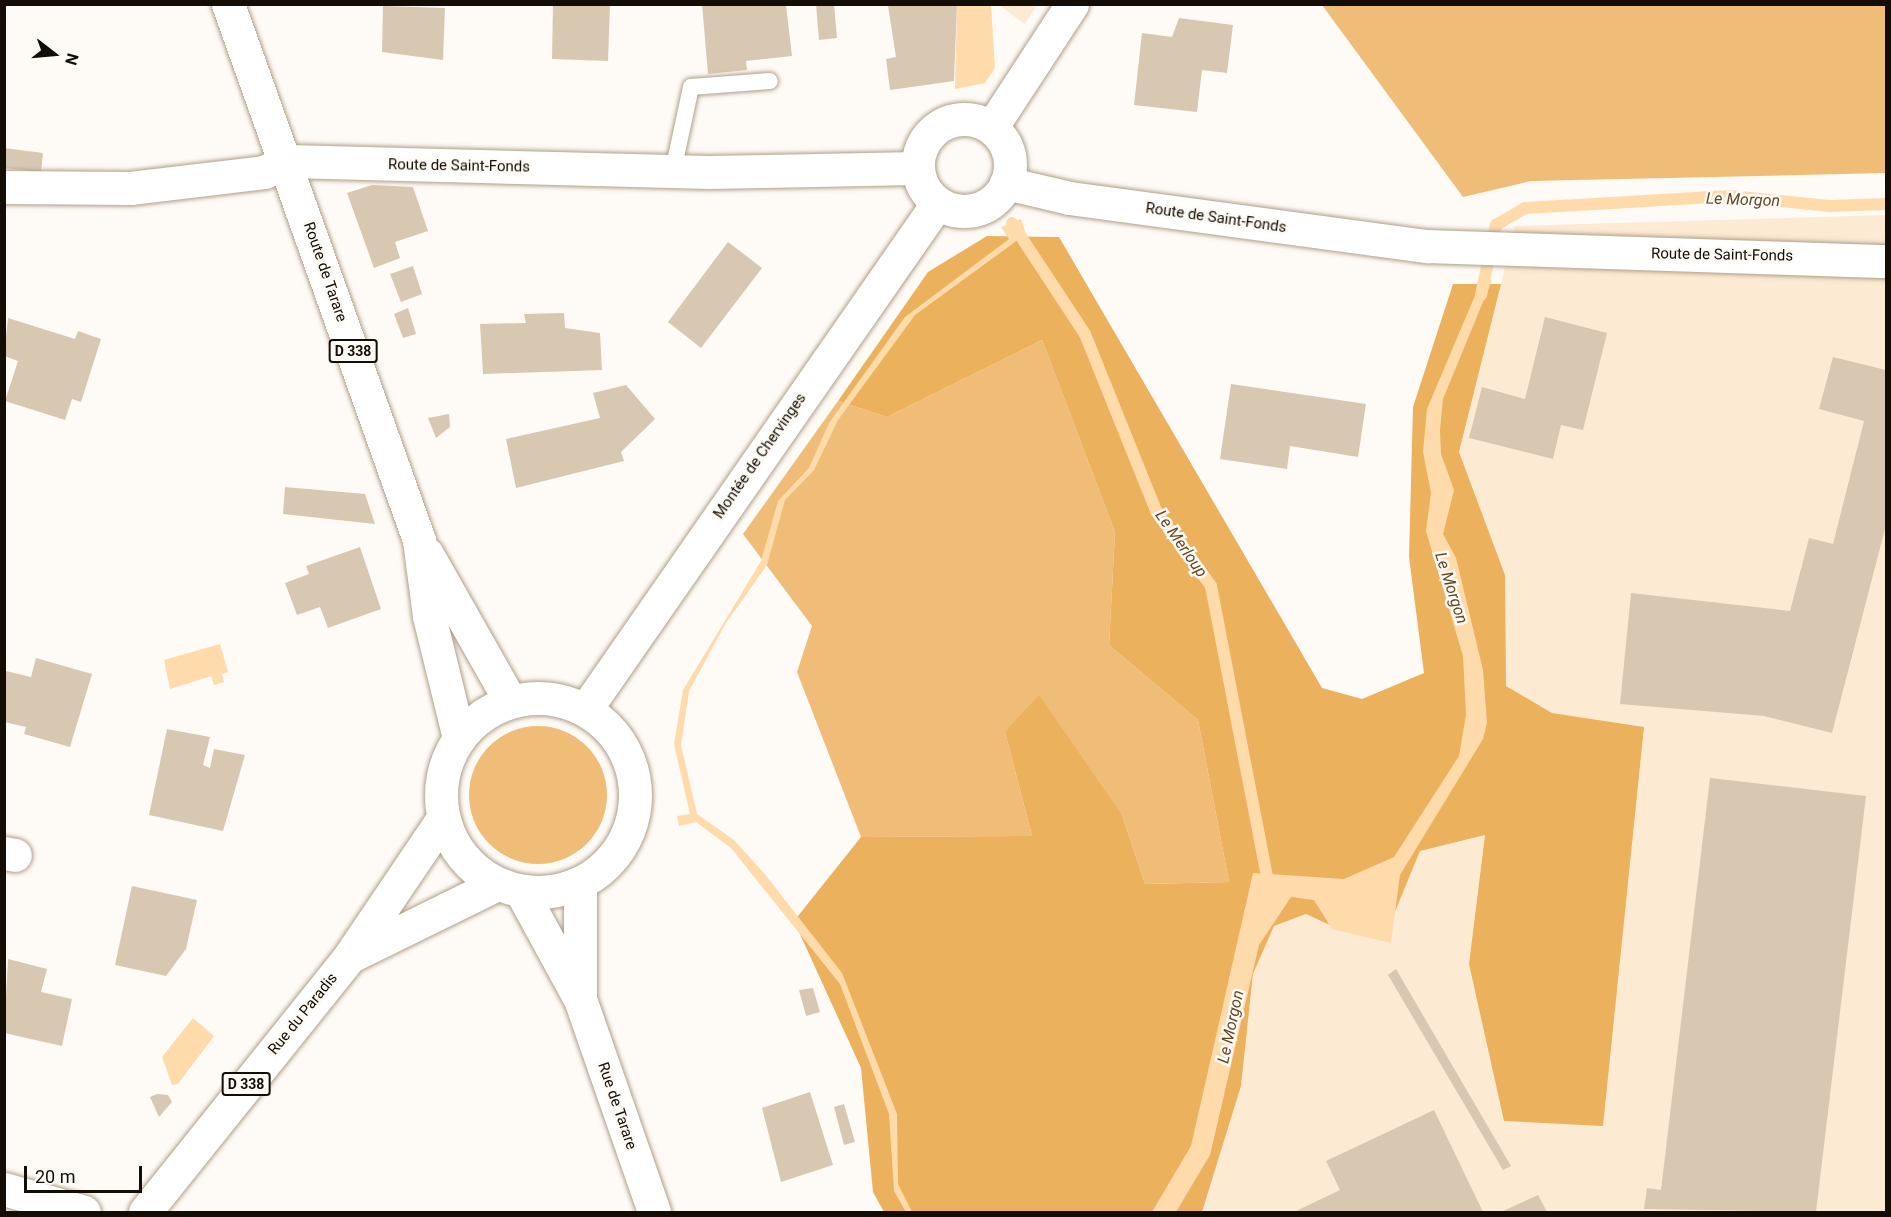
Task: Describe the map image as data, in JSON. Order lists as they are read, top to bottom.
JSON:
{
  "streets": {
    "street": [
      "Route de Saint-Fonds",
      "Route de Tarare",
      "D 338",
      "Montée de Chervinges",
      "Rue du Paradis",
      "Rue de Tarare"
    ]
  },
  "crossings": [
    ["Route de Saint-Fonds", "Route de Tarare"],
    ["Route de Saint-Fonds", "Montée de Chervinges"],
    ["Route de Tarare", "Montée de Chervinges"],
    ["Route de Tarare", "Rue du Paradis"],
    ["Route de Tarare", "Rue de Tarare"],
    ["Montée de Chervinges", "Rue du Paradis"],
    ["Montée de Chervinges", "Rue de Tarare"],
    ["Rue du Paradis", "Rue de Tarare"]
  ],
  "water": ["Le Morgon", "Le Merloup"],
  "scale_bar": "20 m",
  "north": "right"
}
